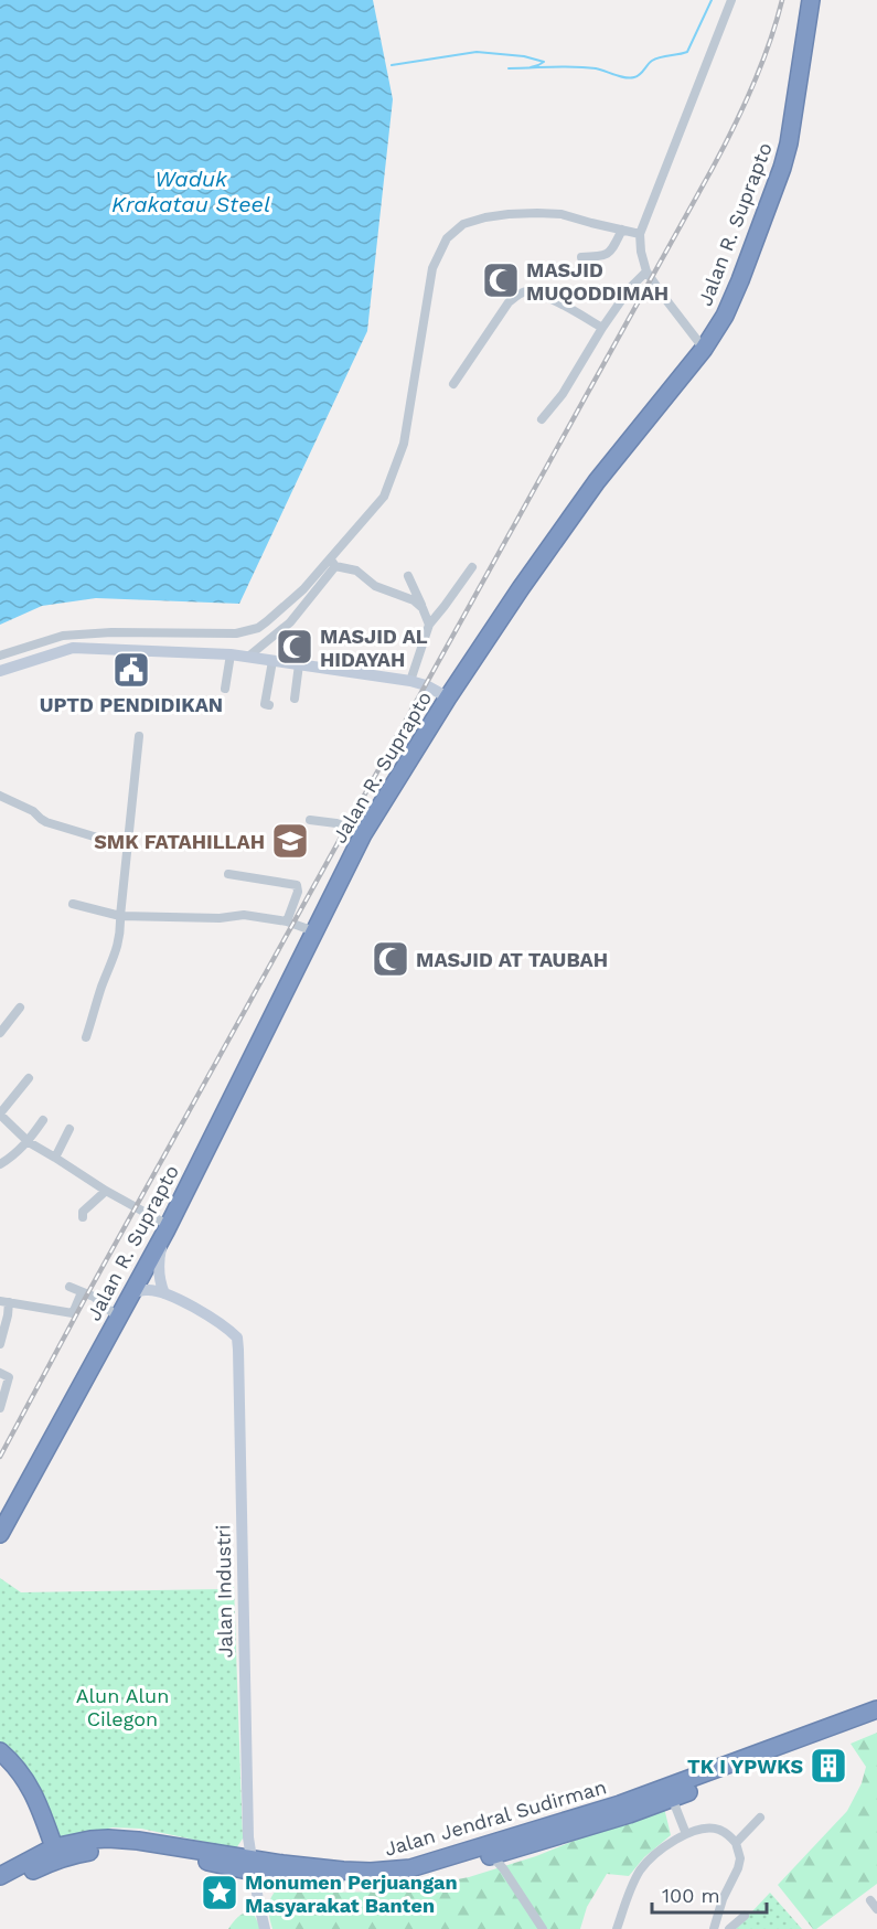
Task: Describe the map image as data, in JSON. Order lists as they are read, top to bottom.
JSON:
{
  "streets": {
    "highway": ["Jalan R. Suprapto", "Jalan Jendral Sudirman"],
    "street": ["Jalan Industri"]
  },
  "crossings": [
    ["Jalan R. Suprapto", "Jalan Industri"],
    ["Jalan Industri", "Jalan Jendral Sudirman"]
  ],
  "water": ["Waduk Krakatau Steel"],
  "parks": ["Alun Alun Cilegon"],
  "places": {
    "mosque": ["MASJID MUQODDIMAH", "MASJID AL HIDAYAH", "MASJID AT TAUBAH"],
    "public building": ["UPTD PENDIDIKAN"],
    "school or university": ["SMK FATAHILLAH"],
    "building": ["TK I YPWKS"],
    "place": ["Monumen Perjuangan Masyarakat Banten"]
  },
  "scale_bar": "100 m"
}
